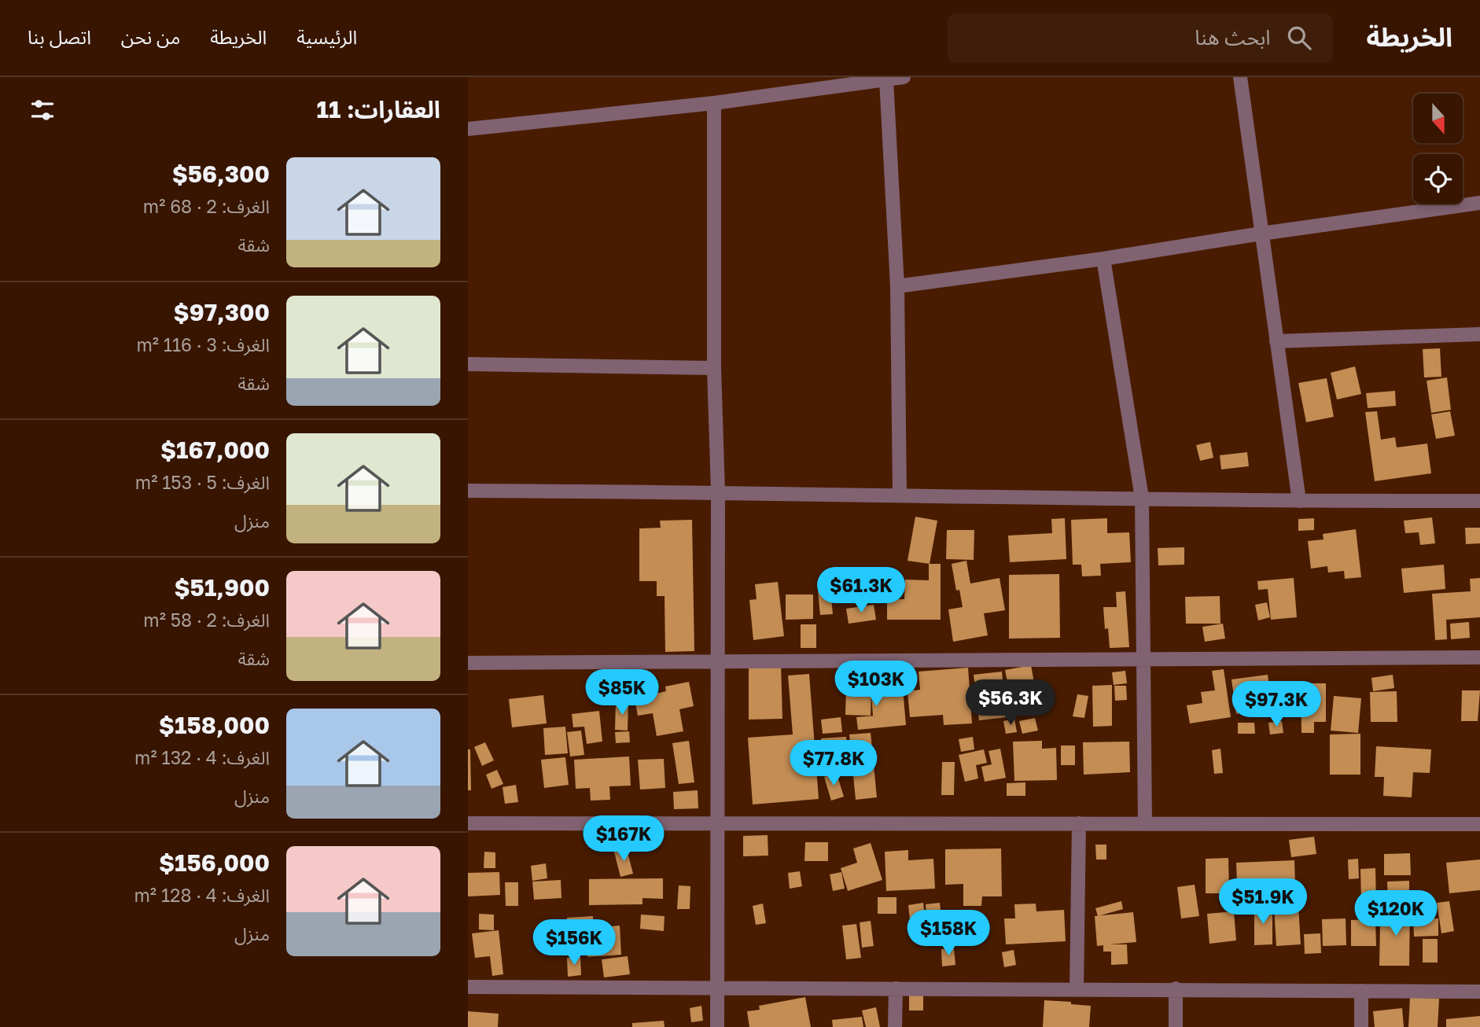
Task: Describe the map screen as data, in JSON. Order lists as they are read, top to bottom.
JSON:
{
  "north": "bottom",
  "page": {
    "header": "الخريطة",
    "search": "ابحث هنا",
    "nav": [
      "الرئيسية",
      "الخريطة",
      "من نحن",
      "اتصل بنا"
    ],
    "heading": "العقارات: 11",
    "list": [
      {
        "name": "$56,300",
        "note": "الغرف: 2 · 68 m² · شقة"
      },
      {
        "name": "$97,300",
        "note": "الغرف: 3 · 116 m² · شقة"
      },
      {
        "name": "$167,000",
        "note": "الغرف: 5 · 153 m² · منزل"
      },
      {
        "name": "$51,900",
        "note": "الغرف: 2 · 58 m² · شقة"
      },
      {
        "name": "$158,000",
        "note": "الغرف: 4 · 132 m² · منزل"
      },
      {
        "name": "$156,000",
        "note": "الغرف: 4 · 128 m² · منزل"
      }
    ],
    "price": [
      "$61.3K",
      "$103K",
      "$85K",
      "$56.3K",
      "$97.3K",
      "$77.8K",
      "$167K",
      "$51.9K",
      "$120K",
      "$158K",
      "$156K"
    ]
  }
}
